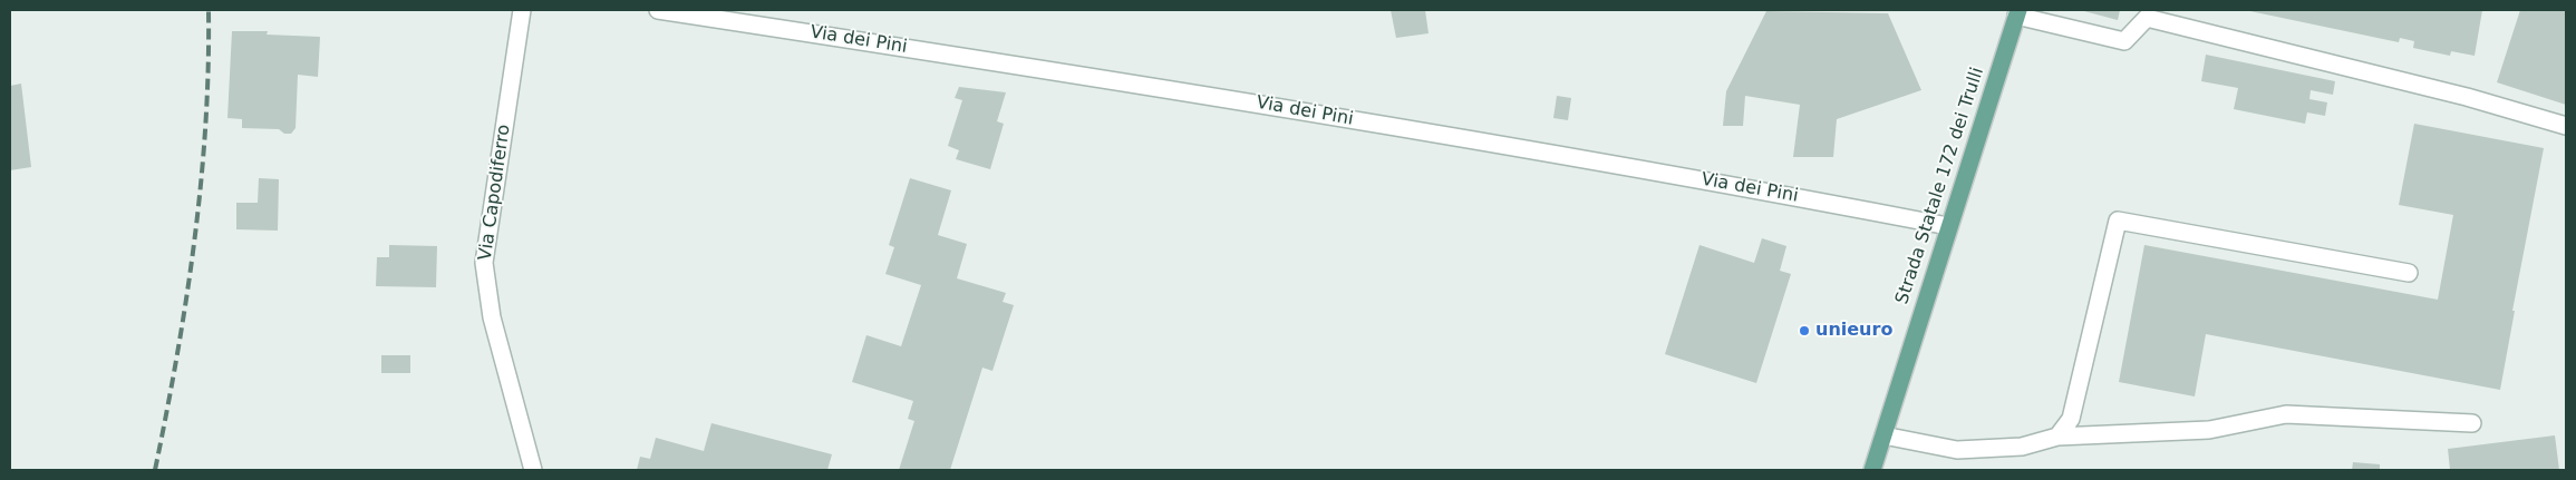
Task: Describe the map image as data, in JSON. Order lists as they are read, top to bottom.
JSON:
{
  "streets": {
    "main road": ["Strada Statale 172 dei Trulli"],
    "street": ["Via dei Pini", "Via Capodiferro"]
  },
  "crossings": [
    ["Via dei Pini", "Strada Statale 172 dei Trulli"]
  ],
  "places": ["unieuro"]
}
